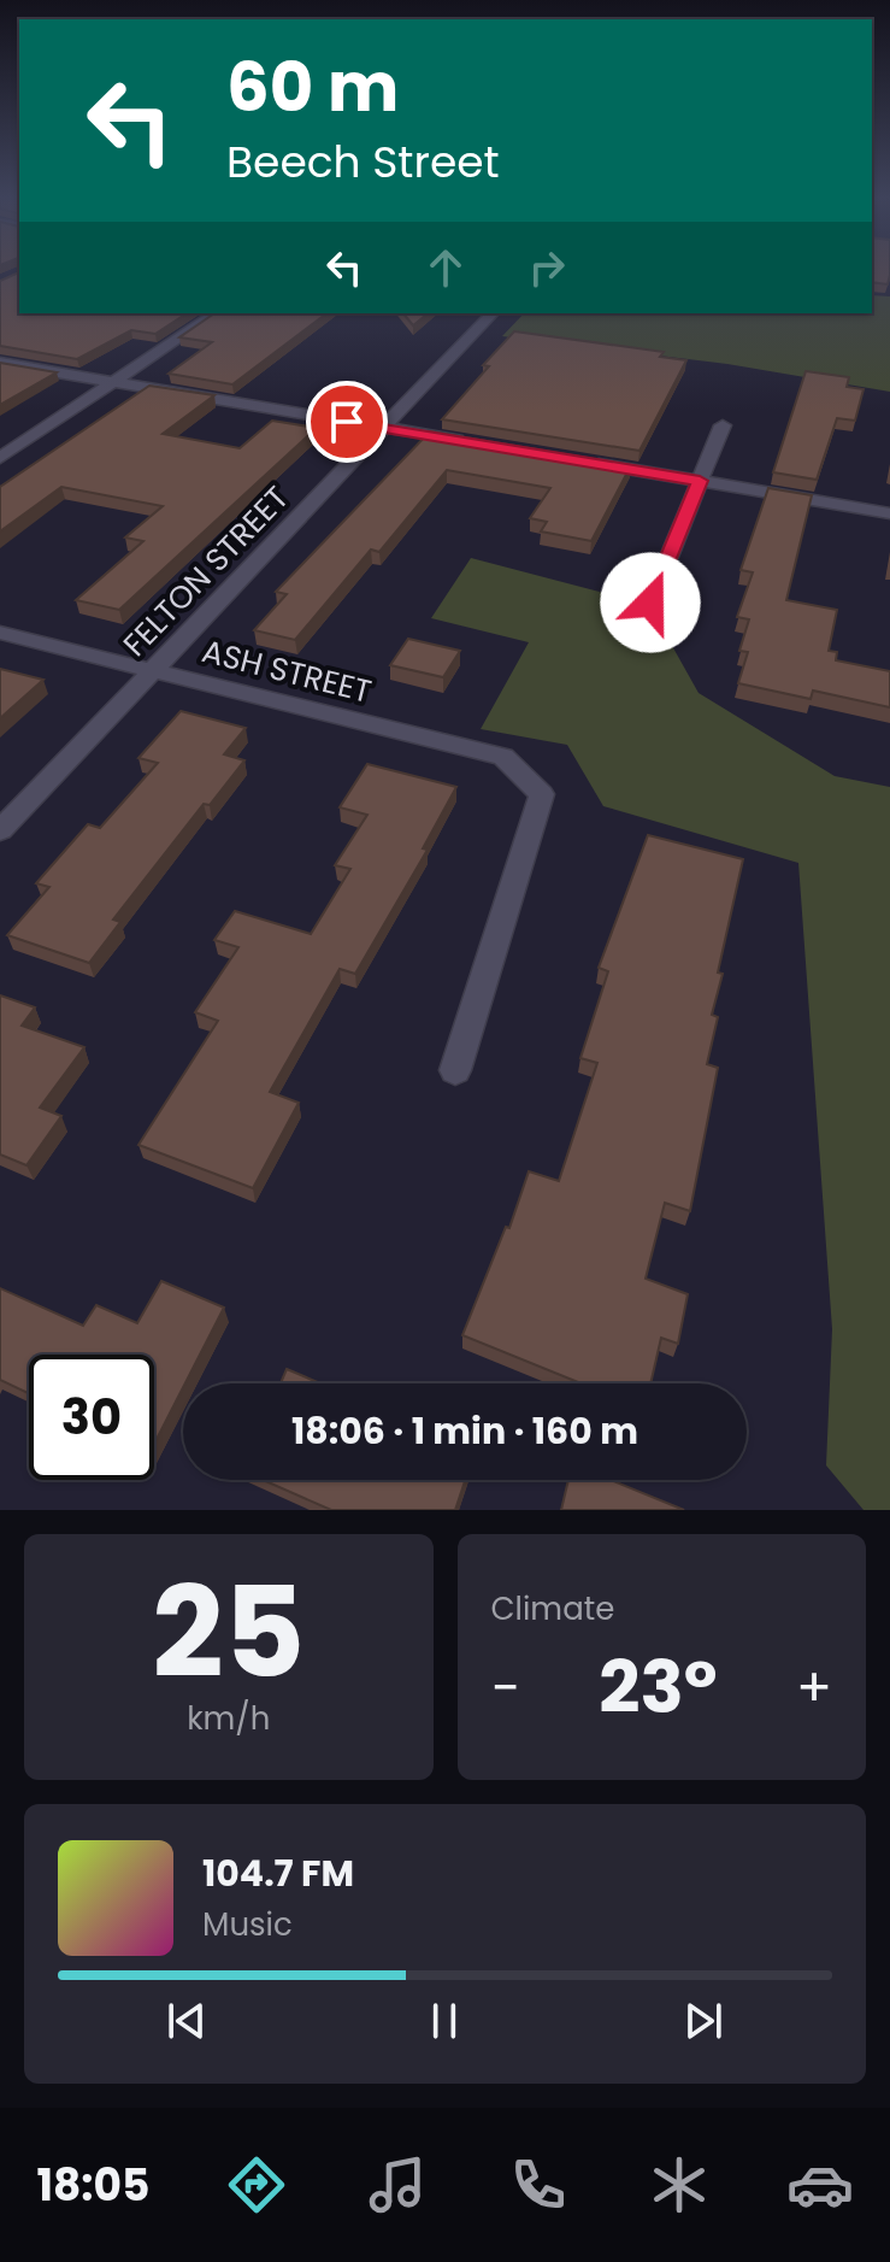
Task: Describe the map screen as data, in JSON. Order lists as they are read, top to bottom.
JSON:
{
  "streets": {
    "street": ["FELTON STREET", "ASH STREET"]
  },
  "crossings": [
    ["FELTON STREET", "ASH STREET"]
  ],
  "page": {
    "turn": ["60 m", "Beech Street"],
    "limit": "30",
    "trip": "18:06 · 1 min · 160 m",
    "tile": [
      ["25", "km/h"],
      "Climate"
    ],
    "heat": ["−", "23°", "+"],
    "song": ["104.7 FM", "Music"],
    "tabs": "18:05"
  }
}
